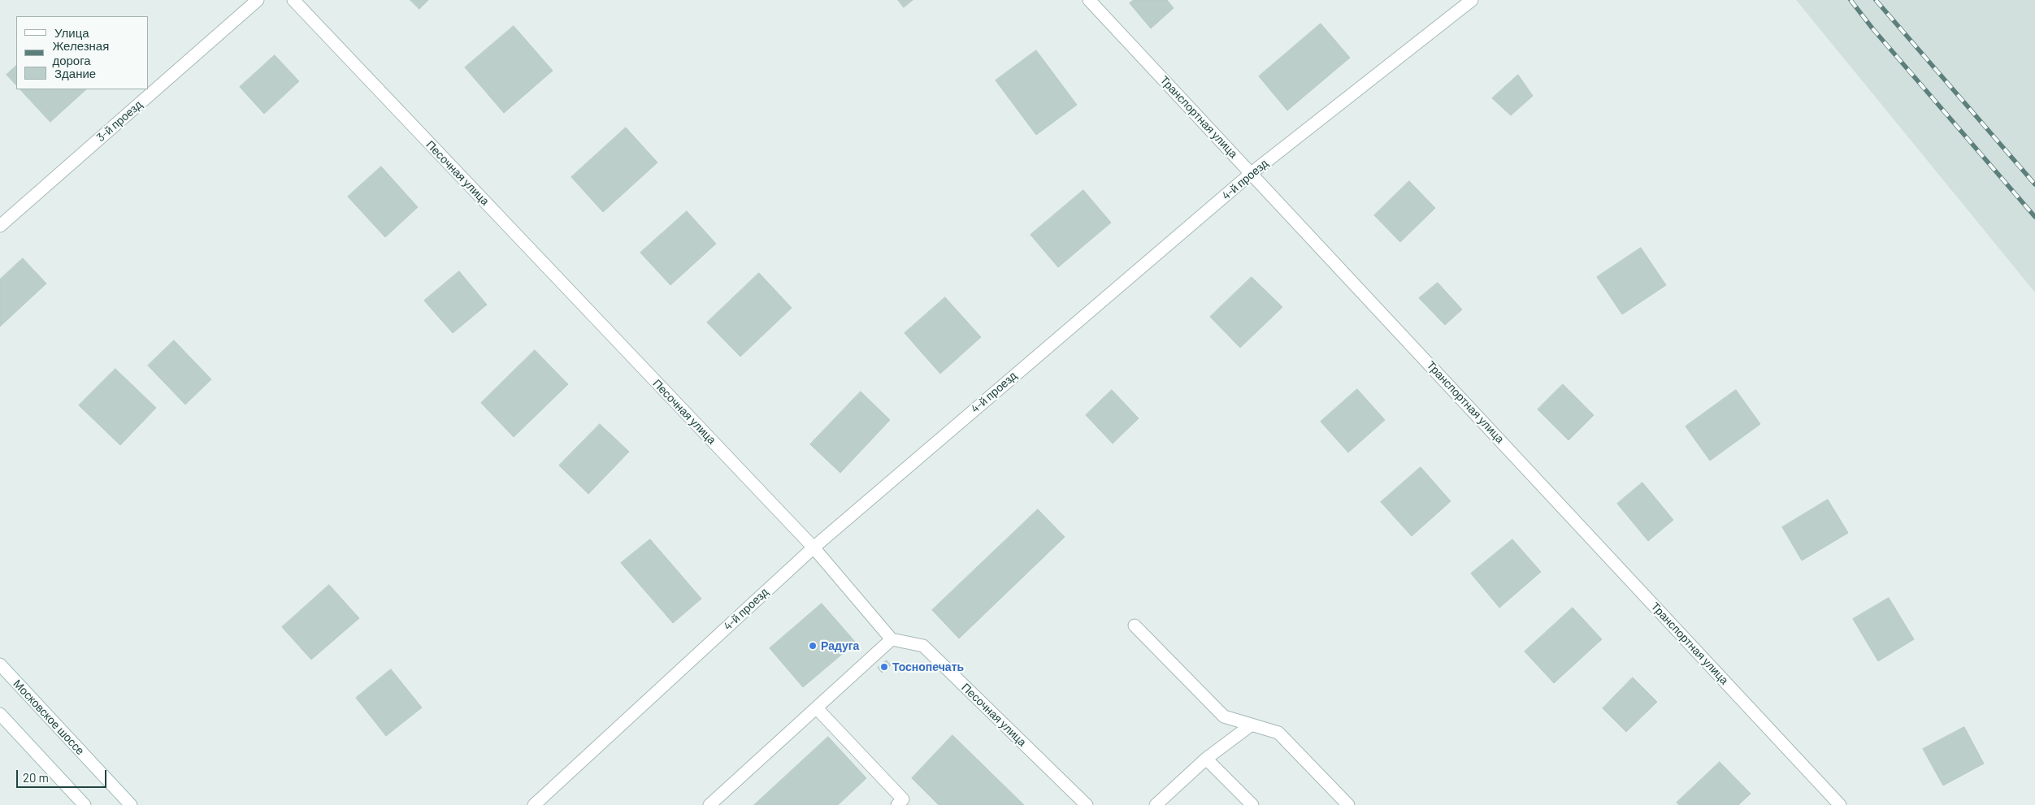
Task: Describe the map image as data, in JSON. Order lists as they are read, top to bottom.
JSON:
{
  "streets": {
    "street": [
      "Транспортная улица",
      "3-й проезд",
      "Песочная улица",
      "4-й проезд",
      "Московское шоссе"
    ]
  },
  "crossings": [
    ["Транспортная улица", "4-й проезд"],
    ["Песочная улица", "4-й проезд"]
  ],
  "places": ["Радуга", "Тоснопечать"],
  "legend": ["Улица", "Железная дорога", "Здание"],
  "scale_bar": "20 m"
}
